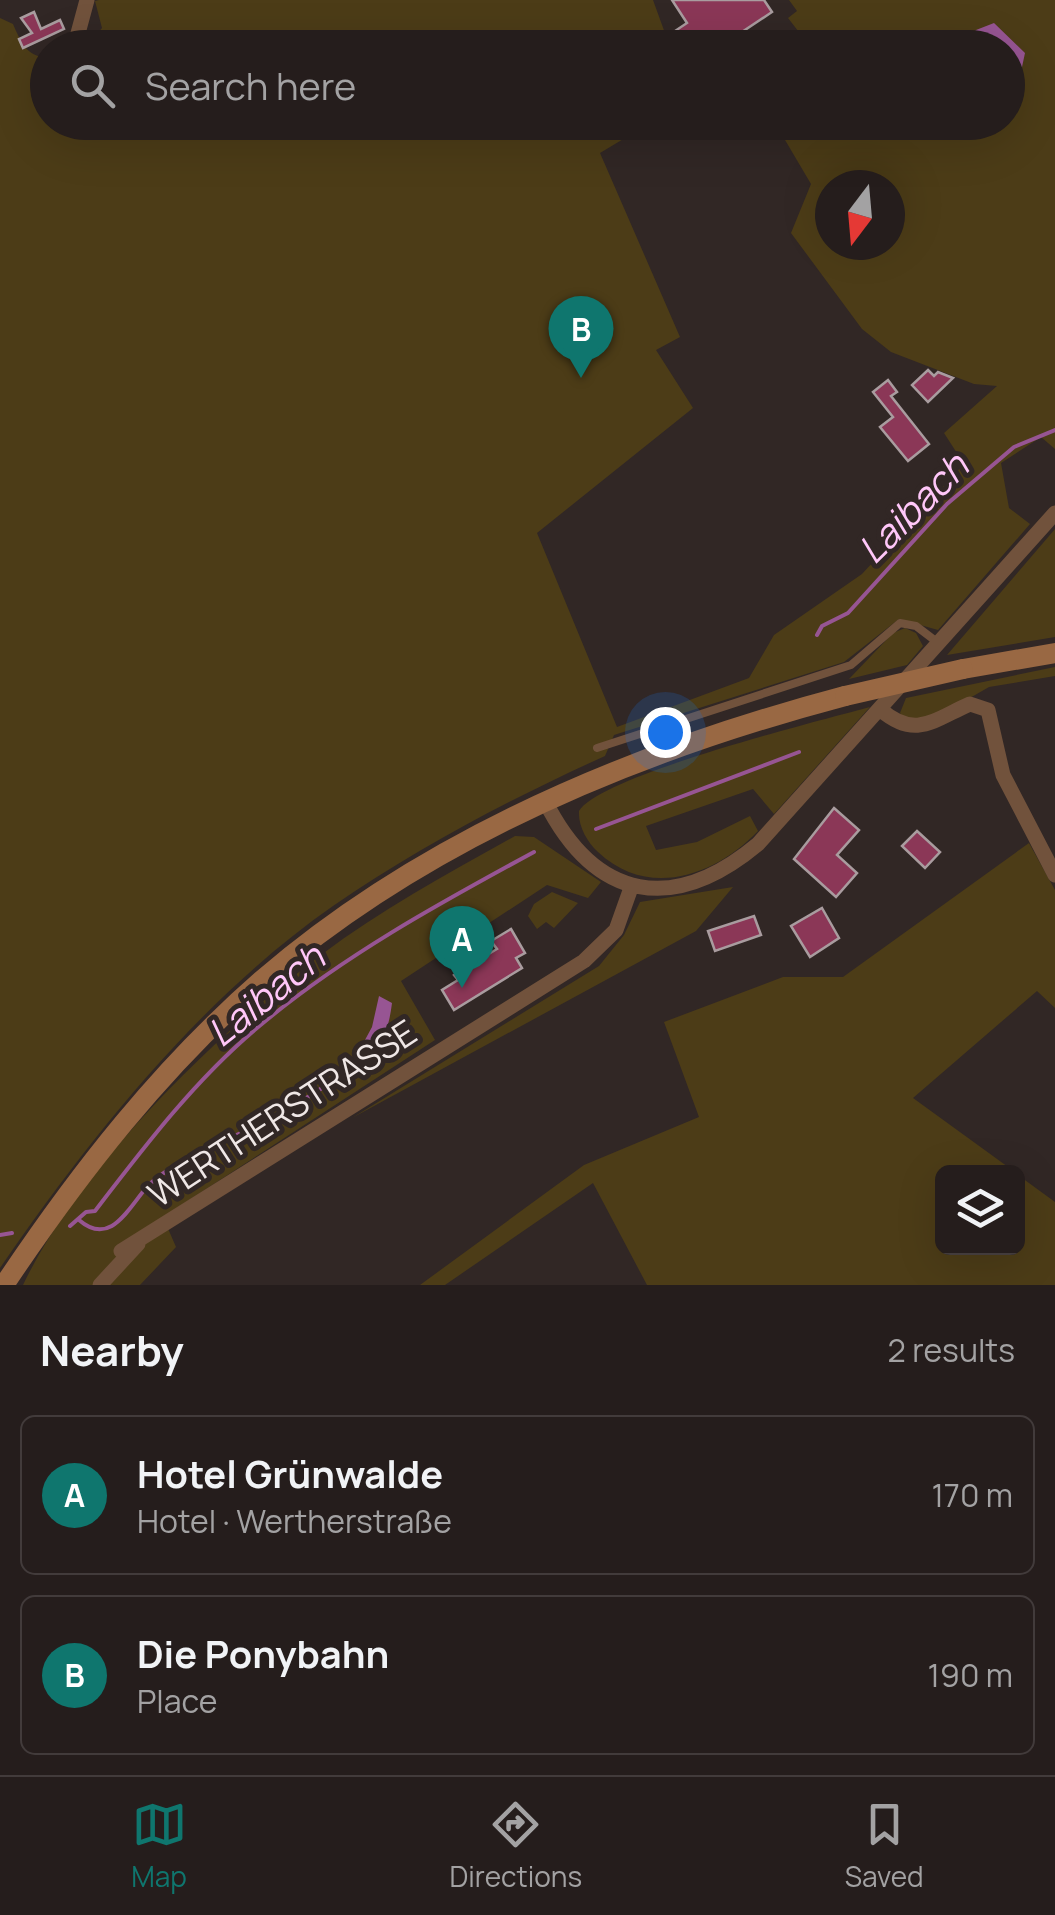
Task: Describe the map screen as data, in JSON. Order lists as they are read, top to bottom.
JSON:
{
  "streets": {
    "street": ["WERTHERSTRASSE"]
  },
  "water": ["Laibach"],
  "north": "bottom",
  "page": {
    "search": "Search here",
    "pins": ["B", "A"],
    "heading": ["Nearby", "2 results"],
    "list": [
      {
        "mark": "A",
        "name": "Hotel Grünwalde",
        "note": "Hotel · Wertherstraße",
        "value": "170 m"
      },
      {
        "mark": "B",
        "name": "Die Ponybahn",
        "note": "Place",
        "value": "190 m"
      }
    ],
    "nav": ["Map", "Directions", "Saved"]
  }
}
